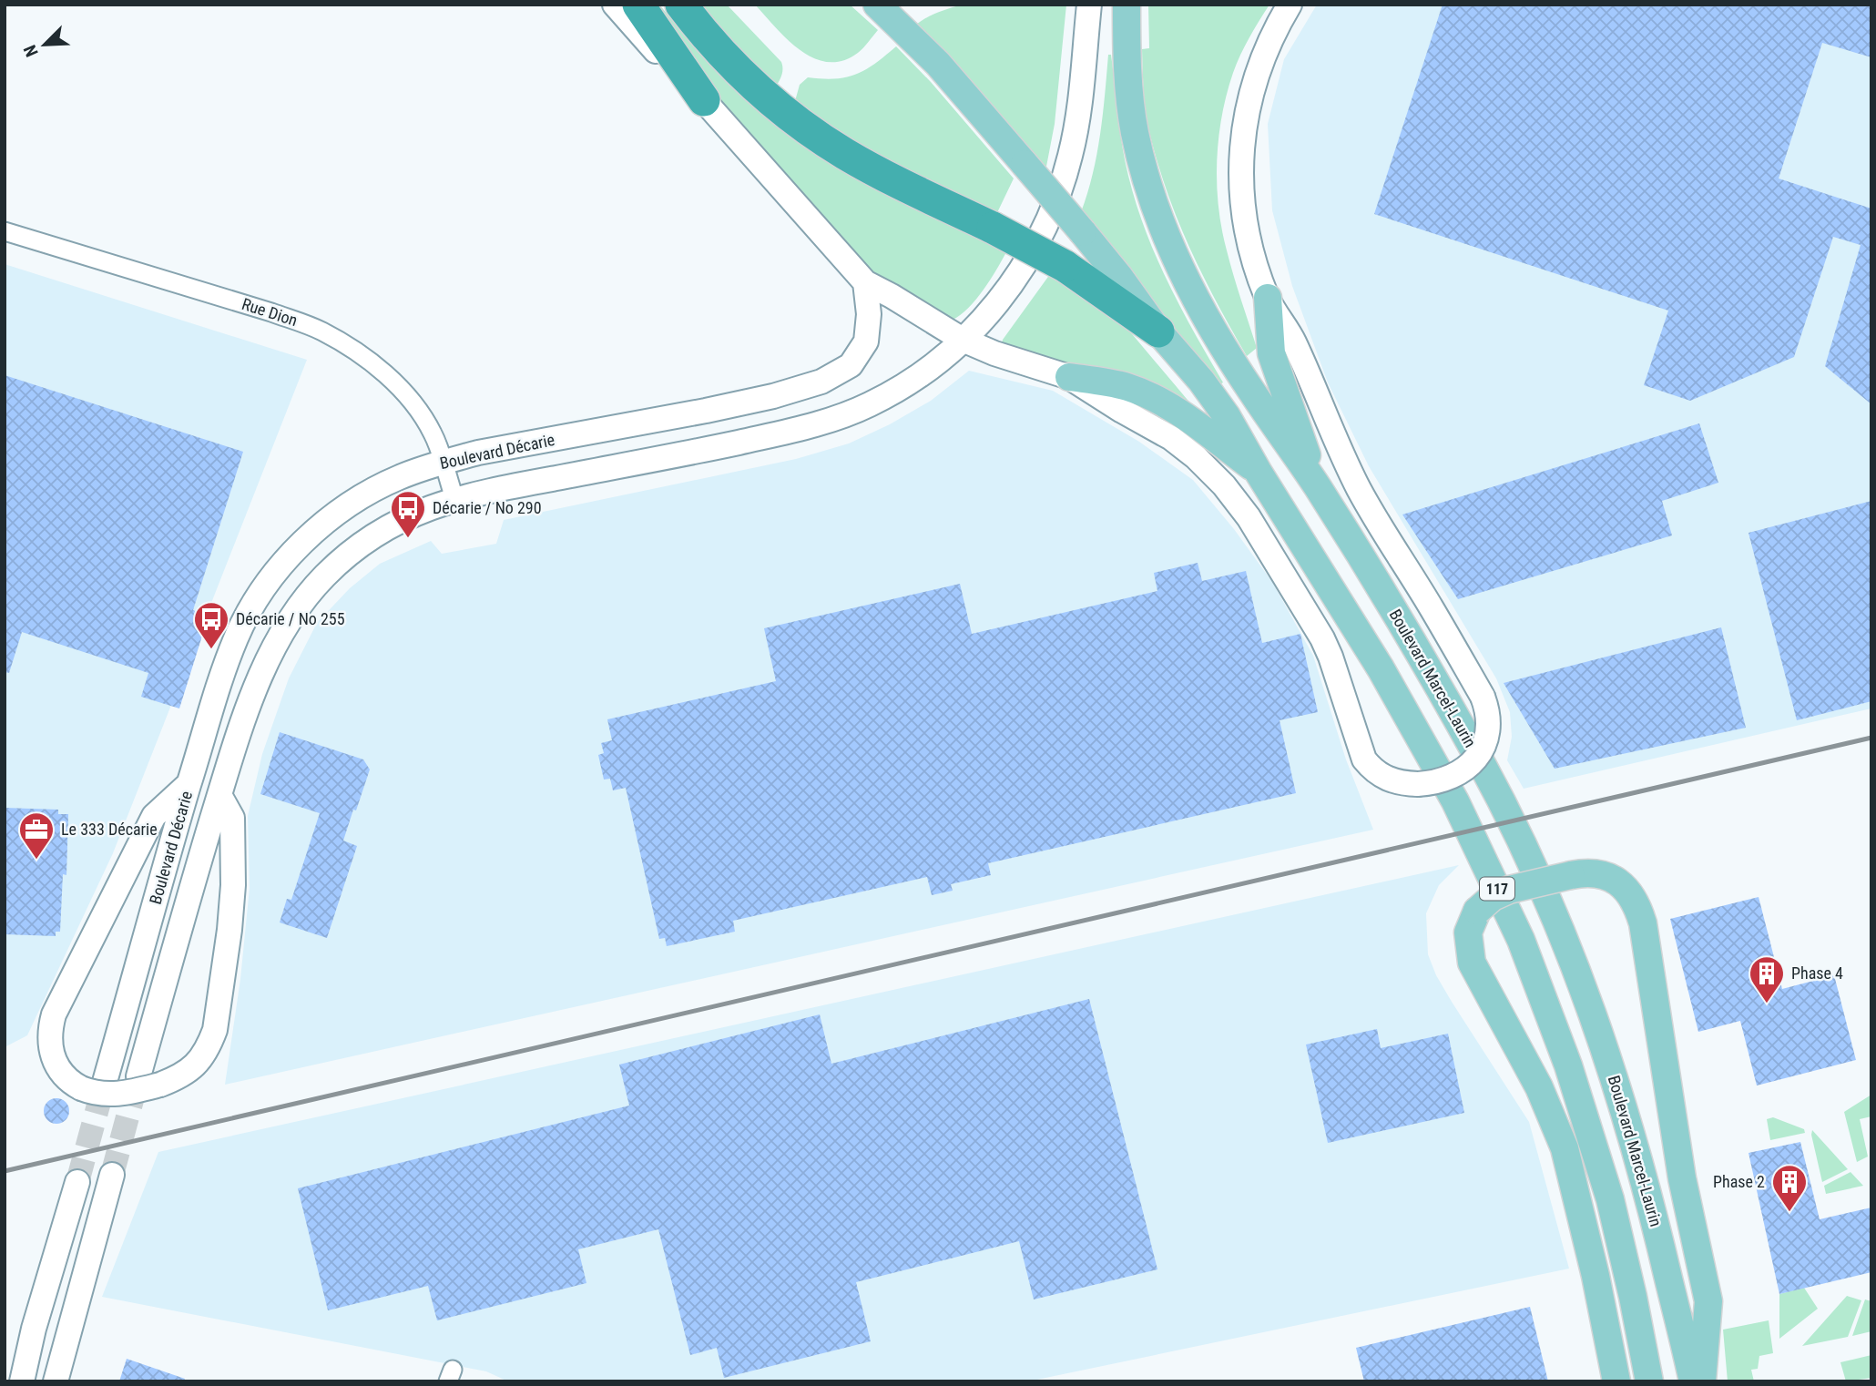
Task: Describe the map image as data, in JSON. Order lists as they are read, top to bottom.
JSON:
{
  "streets": {
    "main road": ["Boulevard Marcel-Laurin", "117"],
    "street": ["Rue Dion", "Boulevard Décarie"]
  },
  "crossings": [
    ["Rue Dion", "Boulevard Décarie"]
  ],
  "places": {
    "bus stop": ["Décarie / No 290", "Décarie / No 255"],
    "office": ["Le 333 Décarie"],
    "building": ["Phase 4", "Phase 2"]
  },
  "north": "bottom left"
}
